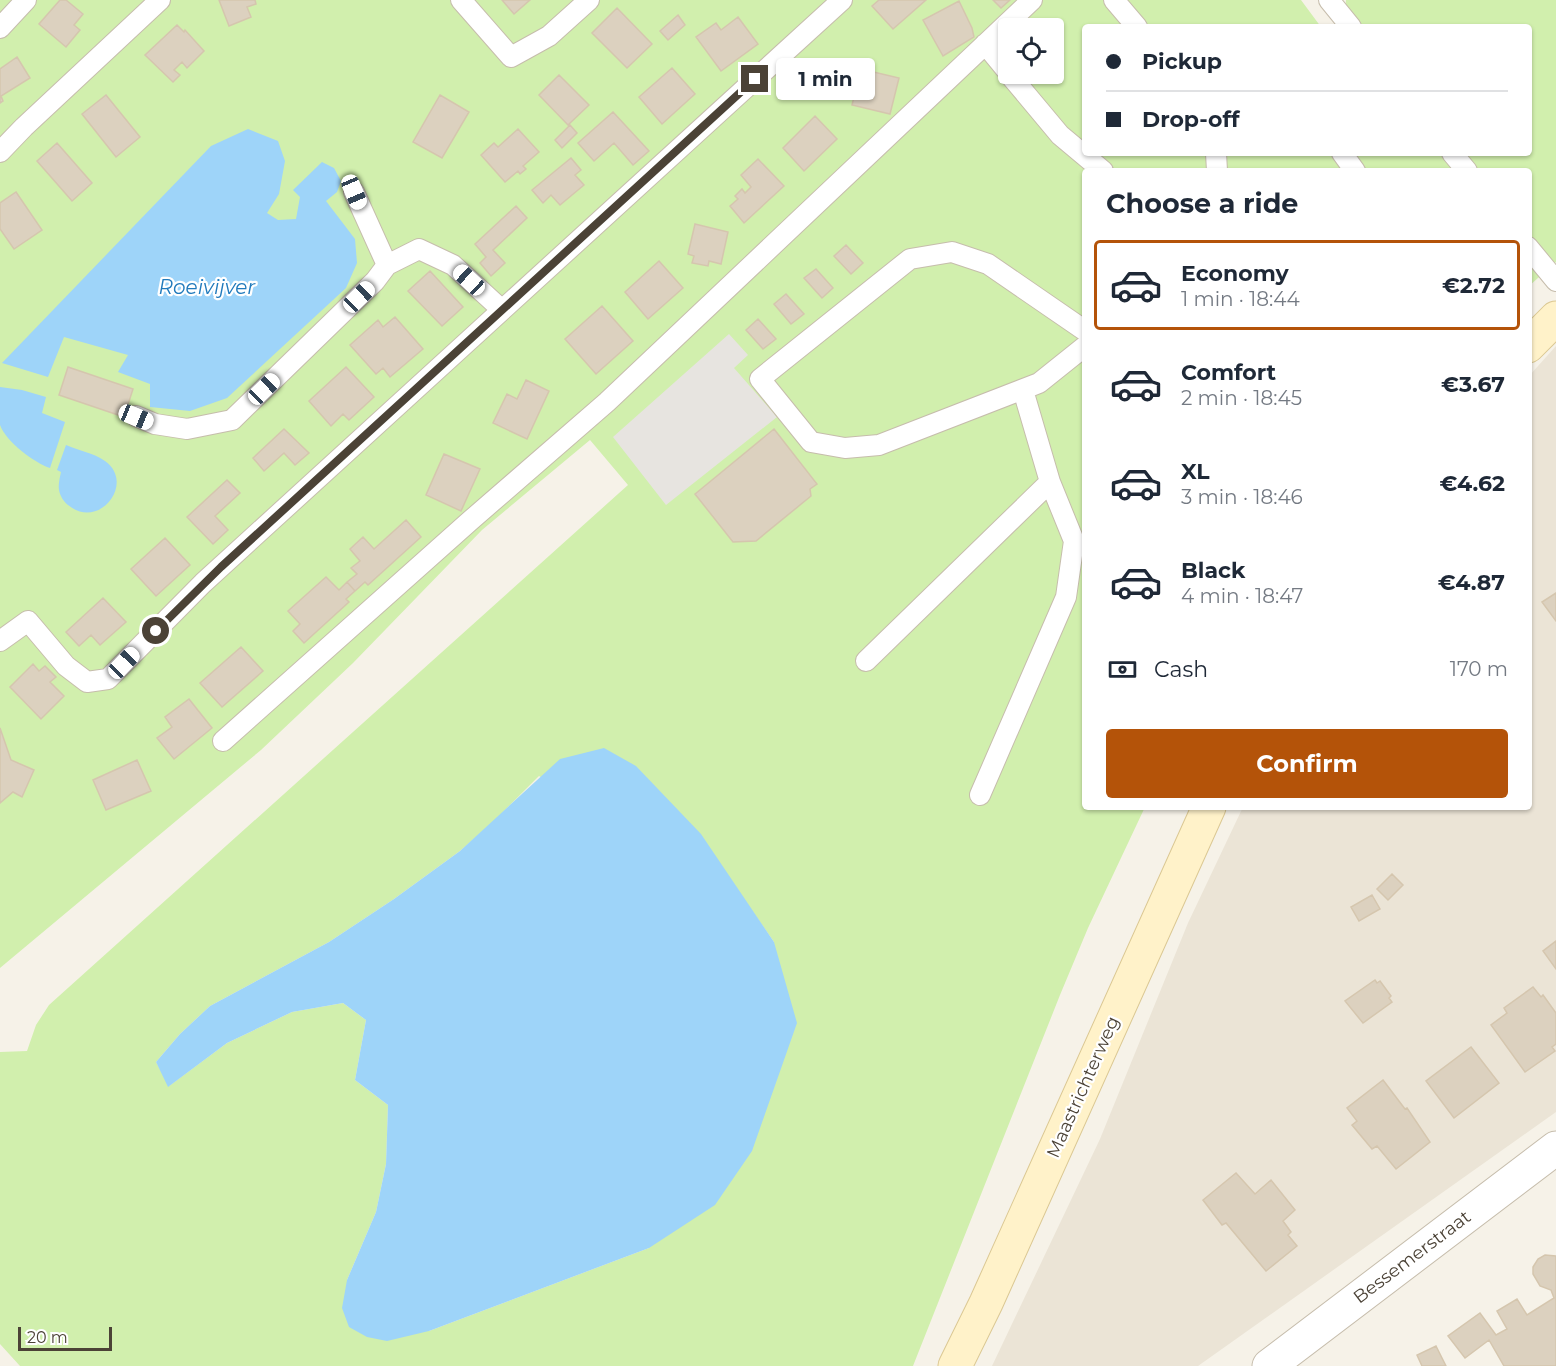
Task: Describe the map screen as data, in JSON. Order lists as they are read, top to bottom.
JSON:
{
  "streets": {
    "main road": ["Maastrichterweg"],
    "street": ["Bessemerstraat"]
  },
  "water": ["Roeivijver"],
  "scale_bar": "20 m",
  "page": {
    "banner": ["Pickup", "Drop-off"],
    "bubble": "1 min",
    "heading": "Choose a ride",
    "list": [
      {
        "name": "Economy",
        "note": "1 min · 18:44",
        "value": "€2.72"
      },
      {
        "name": "Comfort",
        "note": "2 min · 18:45",
        "value": "€3.67"
      },
      {
        "name": "XL",
        "note": "3 min · 18:46",
        "value": "€4.62"
      },
      {
        "name": "Black",
        "note": "4 min · 18:47",
        "value": "€4.87"
      }
    ],
    "pay": ["Cash", "170 m"],
    "buttons": "Confirm",
    "scale": "20 m"
  }
}
